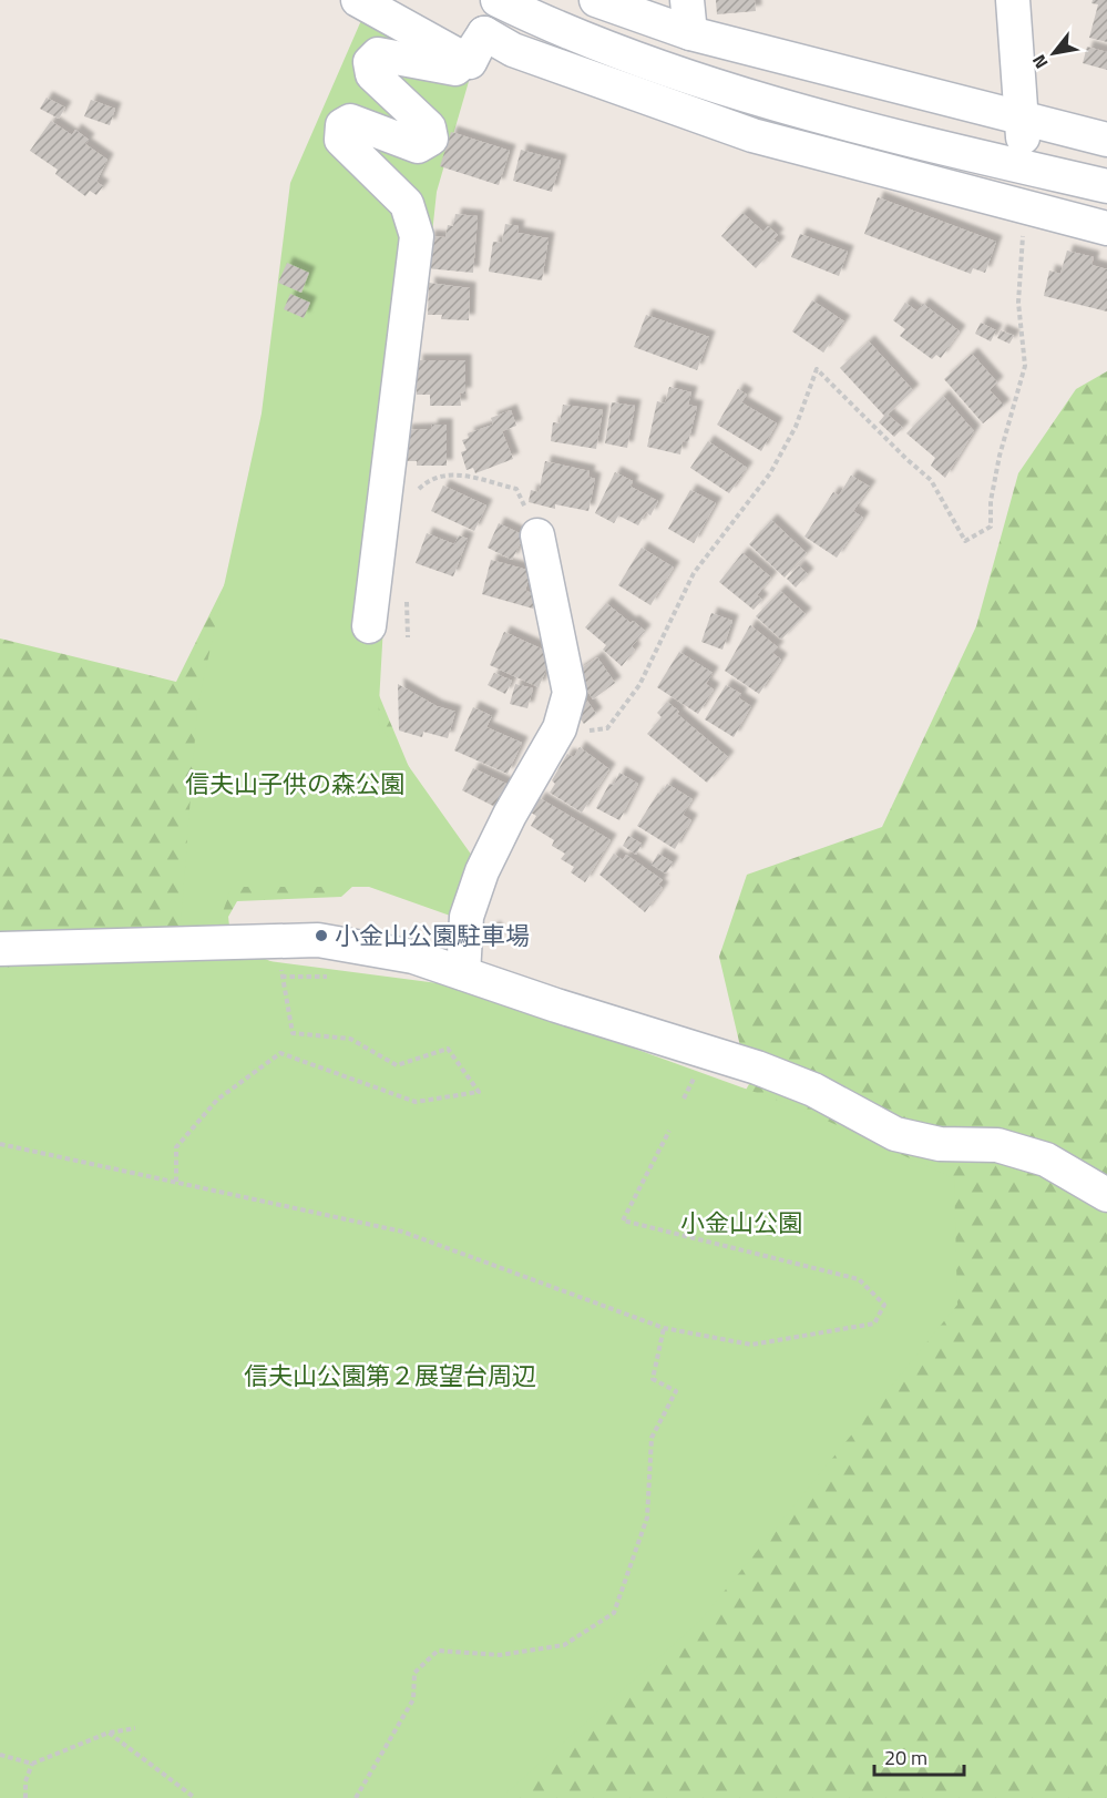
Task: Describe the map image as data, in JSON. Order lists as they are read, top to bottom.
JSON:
{
  "parks": ["信夫山子供の森公園", "小金山公園", "信夫山公園第２展望台周辺"],
  "places": ["小金山公園駐車場"],
  "scale_bar": "20 m",
  "north": "bottom left"
}
